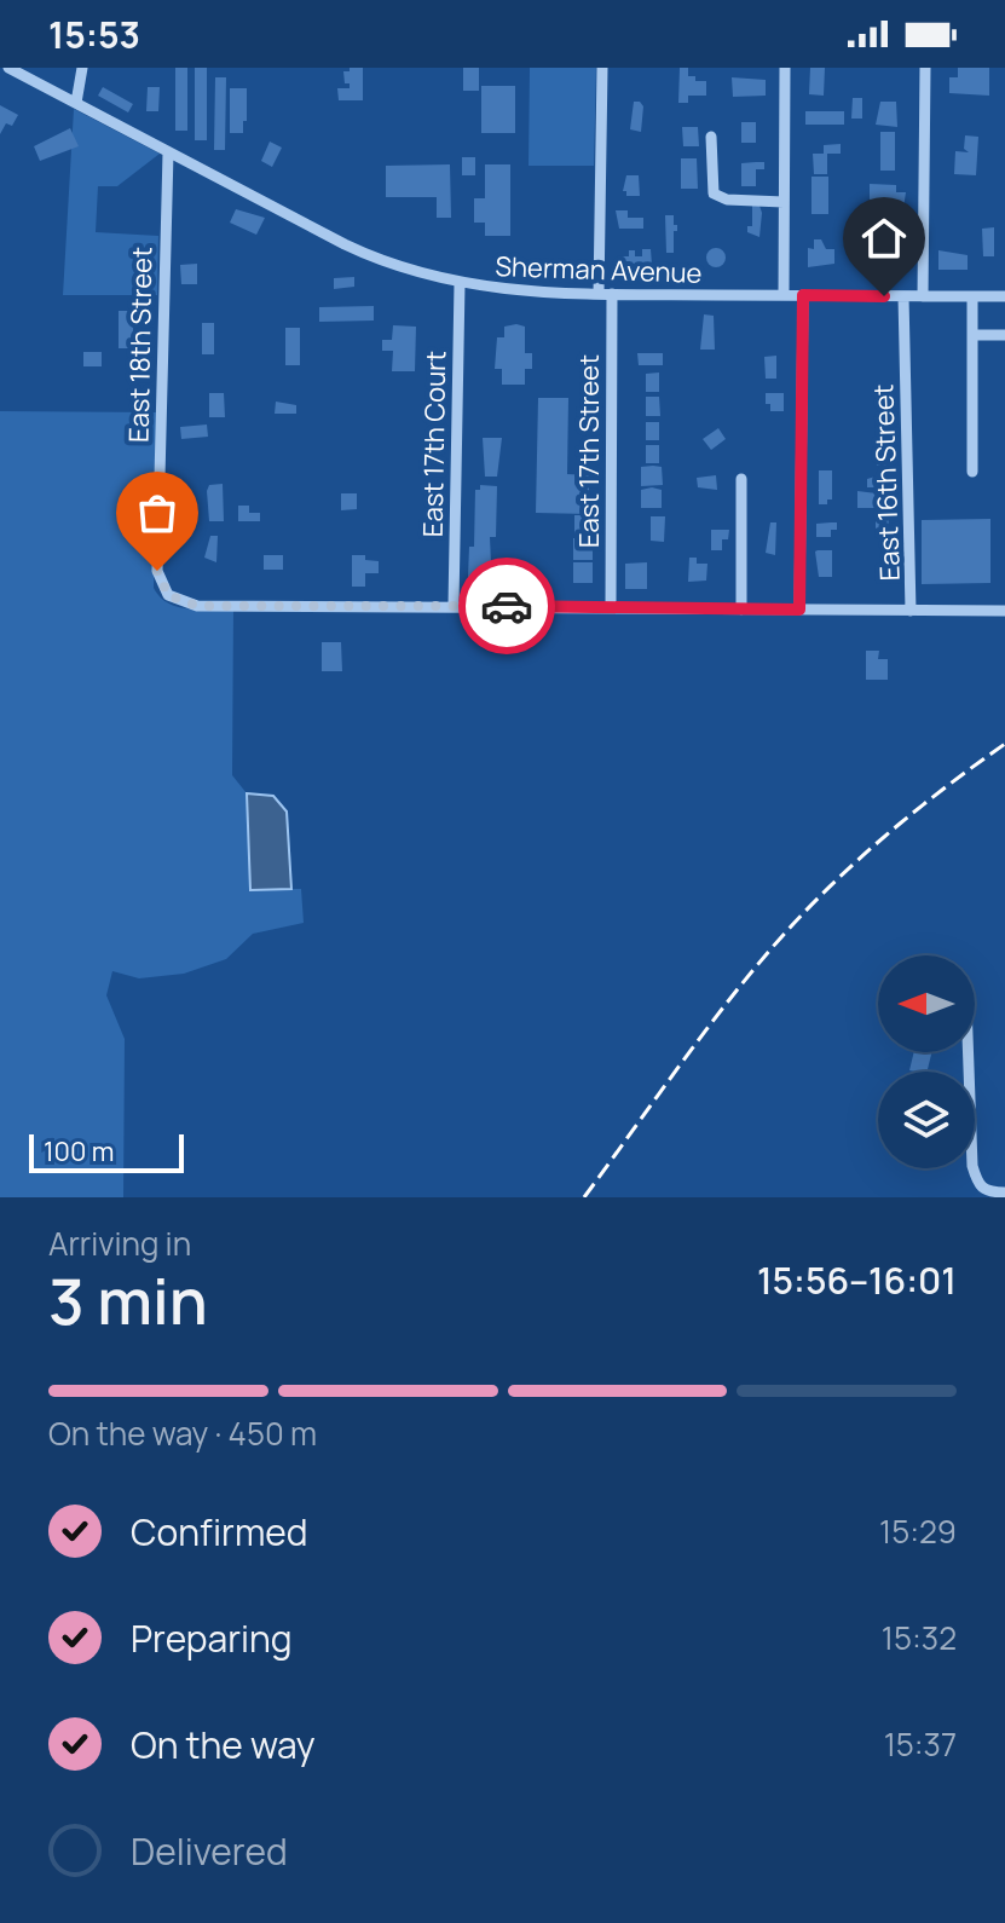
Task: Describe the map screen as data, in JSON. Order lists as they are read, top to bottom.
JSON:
{
  "streets": {
    "street": [
      "Sherman Avenue",
      "East 18th Street",
      "East 17th Court",
      "East 17th Street",
      "East 16th Street"
    ]
  },
  "crossings": [
    ["Sherman Avenue", "East 18th Street"],
    ["Sherman Avenue", "East 17th Court"],
    ["Sherman Avenue", "East 17th Street"],
    ["Sherman Avenue", "East 16th Street"],
    ["East 18th Street", "East 17th Court"]
  ],
  "scale_bar": "100 m",
  "north": "left",
  "page": {
    "status": "15:53",
    "scale": "100 m",
    "heading": ["3 min", "Arriving in", "15:56–16:01"],
    "bar": "On the way · 450 m",
    "list": [
      ["Confirmed", "15:29"],
      ["Preparing", "15:32"],
      ["On the way", "15:37"],
      "Delivered"
    ]
  }
}
